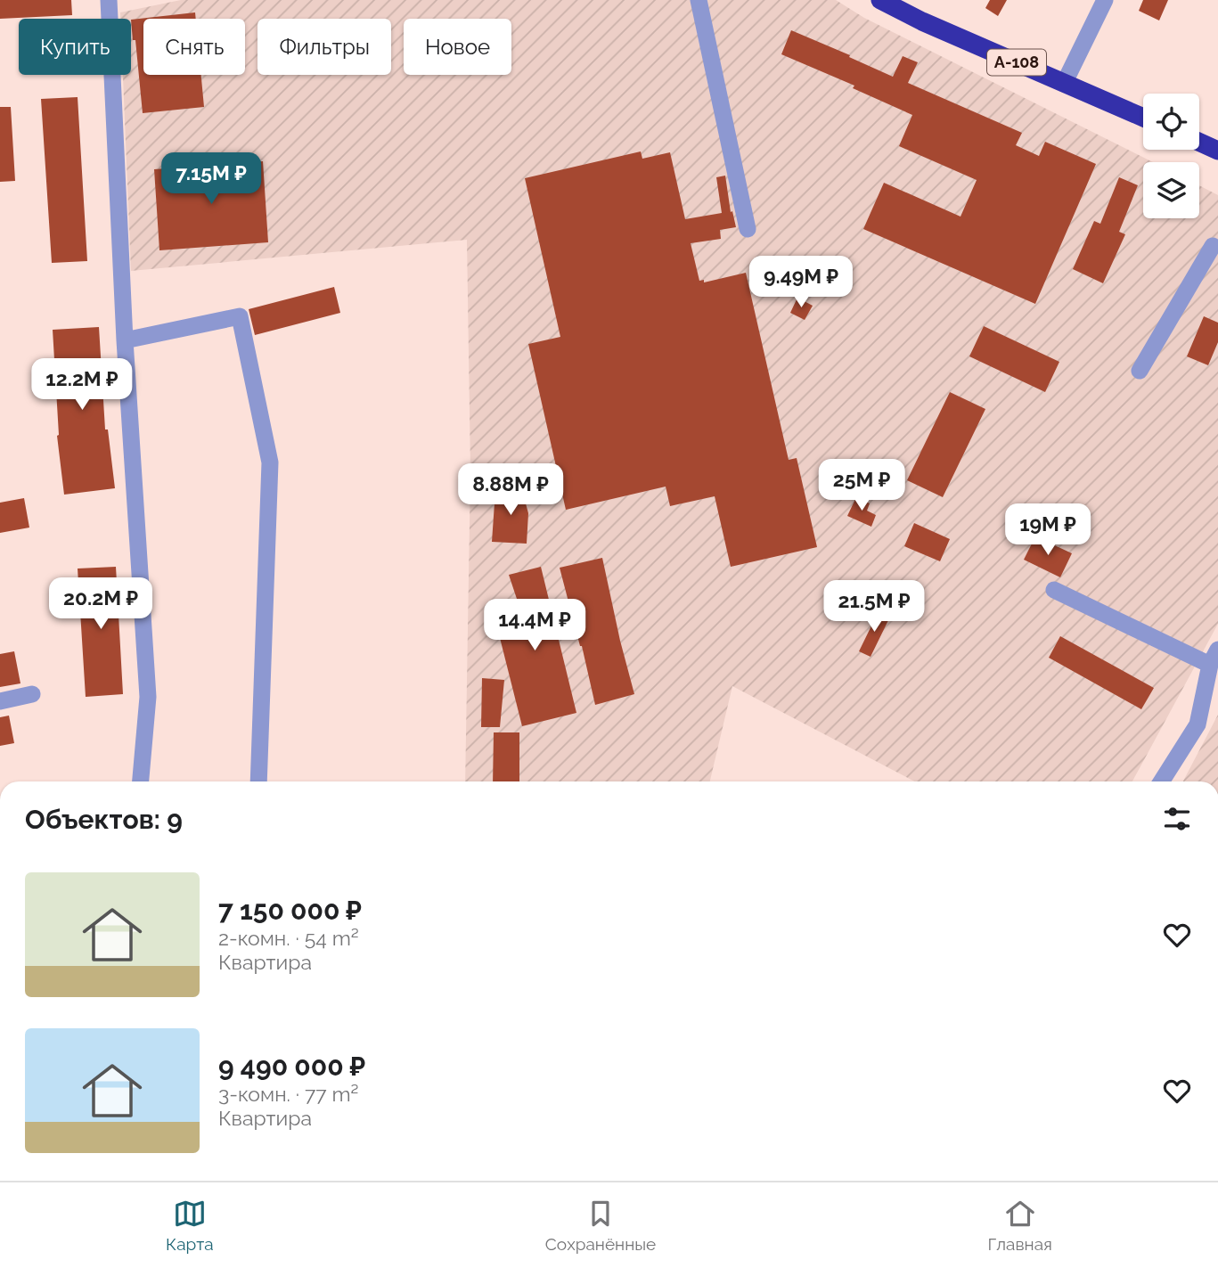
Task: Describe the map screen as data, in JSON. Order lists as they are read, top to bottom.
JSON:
{
  "streets": {
    "highway": ["А-108"]
  },
  "page": {
    "chip": [
      "Купить",
      "Снять",
      "Фильтры",
      "Новое"
    ],
    "price": [
      "7.15M ₽",
      "9.49M ₽",
      "12.2M ₽",
      "25M ₽",
      "8.88M ₽",
      "19M ₽",
      "20.2M ₽",
      "21.5M ₽",
      "14.4M ₽"
    ],
    "heading": "Объектов: 9",
    "list": [
      {
        "name": "7 150 000 ₽",
        "note": "2-комн. · 54 m² · Квартира"
      },
      {
        "name": "9 490 000 ₽",
        "note": "3-комн. · 77 m² · Квартира"
      }
    ],
    "tabs": ["Карта", "Сохранённые", "Главная"]
  }
}
